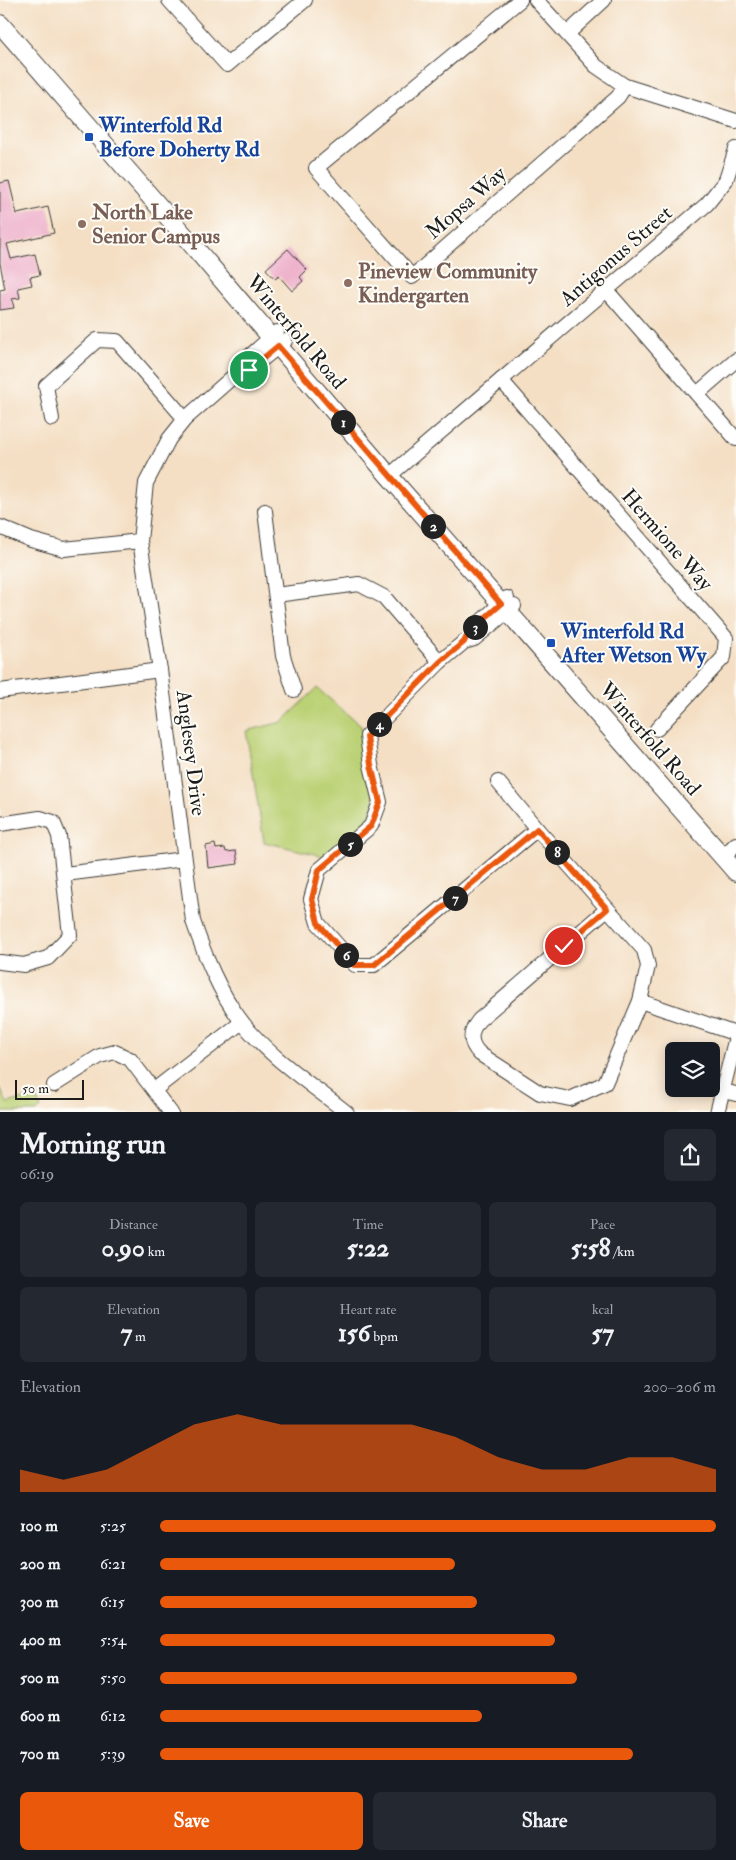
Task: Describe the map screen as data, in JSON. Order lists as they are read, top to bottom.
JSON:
{
  "streets": {
    "main road": ["Winterfold Road"],
    "street": [
      "Mopsa Way",
      "Antigonus Street",
      "Hermione Way",
      "Anglesey Drive"
    ]
  },
  "crossings": [
    ["Antigonus Street", "Winterfold Road"],
    ["Antigonus Street", "Hermione Way"],
    ["Winterfold Road", "Anglesey Drive"]
  ],
  "places": {
    "transit": ["Winterfold Rd Before Doherty Rd", "Winterfold Rd After Wetson Wy"],
    "other": ["North Lake Senior Campus", "Pineview Community Kindergarten"]
  },
  "scale_bar": "50 m",
  "page": {
    "pins": [
      "1",
      "2",
      "3",
      "4",
      "5",
      "8",
      "7",
      "6"
    ],
    "scale": "50 m",
    "heading": ["Morning run", "06:19"],
    "stats": [
      ["Distance", "0.90 km"],
      ["Time", "5:22"],
      ["Pace", "5:58 /km"],
      ["Elevation", "7 m"],
      ["Heart rate", "156 bpm"],
      ["kcal", "57"]
    ],
    "chart": ["Elevation", "200–206 m"],
    "list": [
      {
        "name": "100 m",
        "note": "5:25"
      },
      {
        "name": "200 m",
        "note": "6:21"
      },
      {
        "name": "300 m",
        "note": "6:15"
      },
      {
        "name": "400 m",
        "note": "5:54"
      },
      {
        "name": "500 m",
        "note": "5:50"
      },
      {
        "name": "600 m",
        "note": "6:12"
      },
      {
        "name": "700 m",
        "note": "5:39"
      }
    ],
    "buttons": ["Save", "Share"]
  }
}
